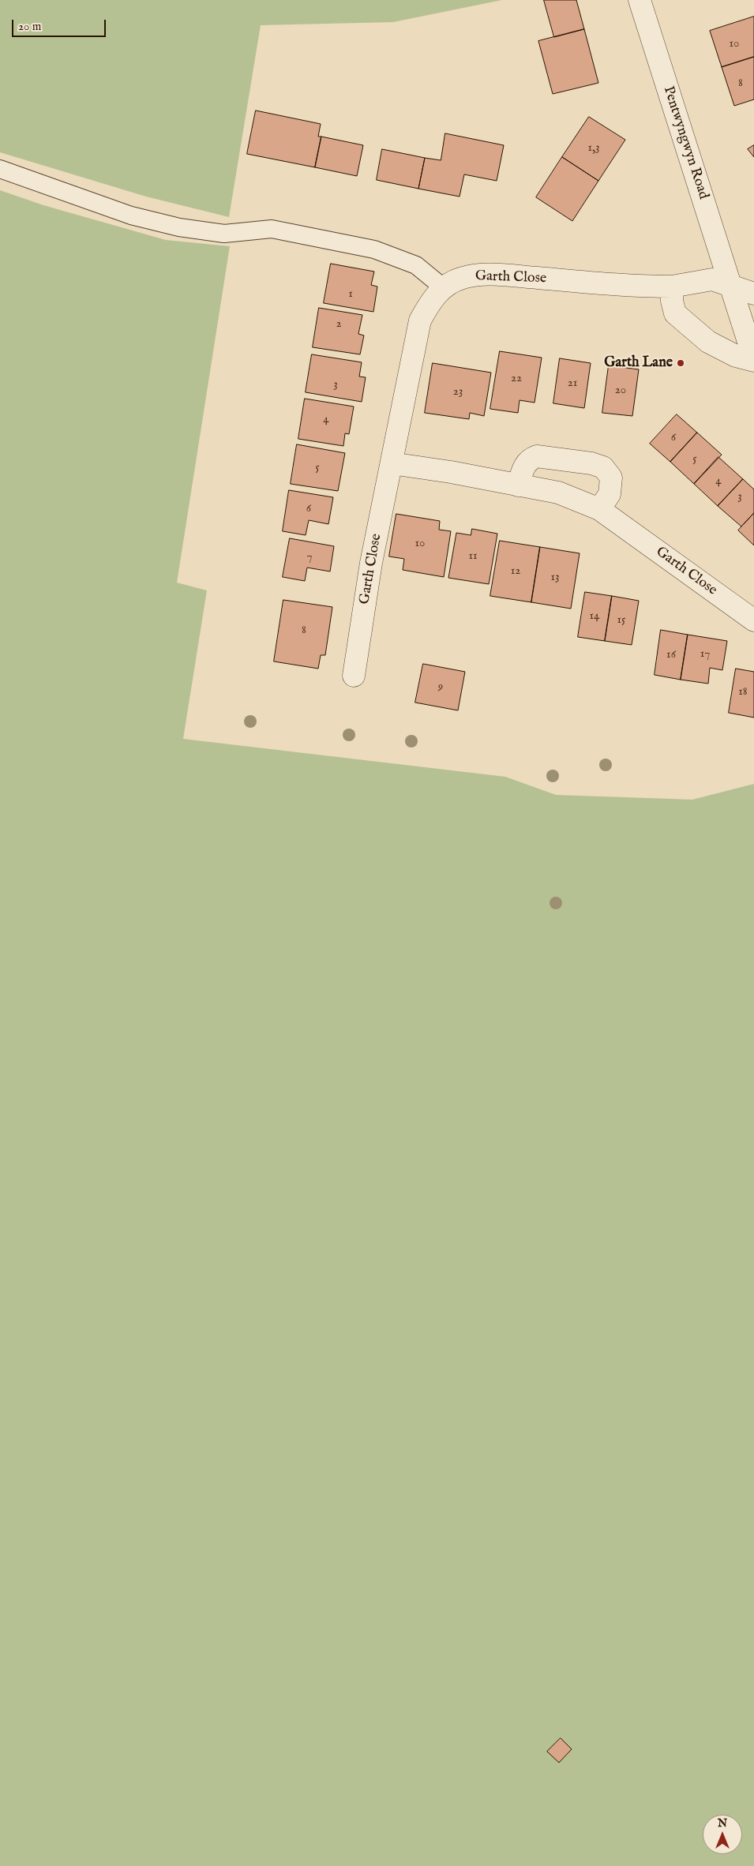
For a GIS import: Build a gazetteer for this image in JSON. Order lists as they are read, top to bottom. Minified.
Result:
{"streets":{"street":["Pentwyngwyn Road","Garth Close"]},"crossings":[["Pentwyngwyn Road","Garth Close"]],"places":["Garth Lane"],"house_numbers":["10","8","1,3","1","2","22","21","3","20","23","4","6","5","5","4","3","6","10","11","7","12","13","14","15","8","17","16","9","18"],"scale_bar":"20 m","north":"top"}
